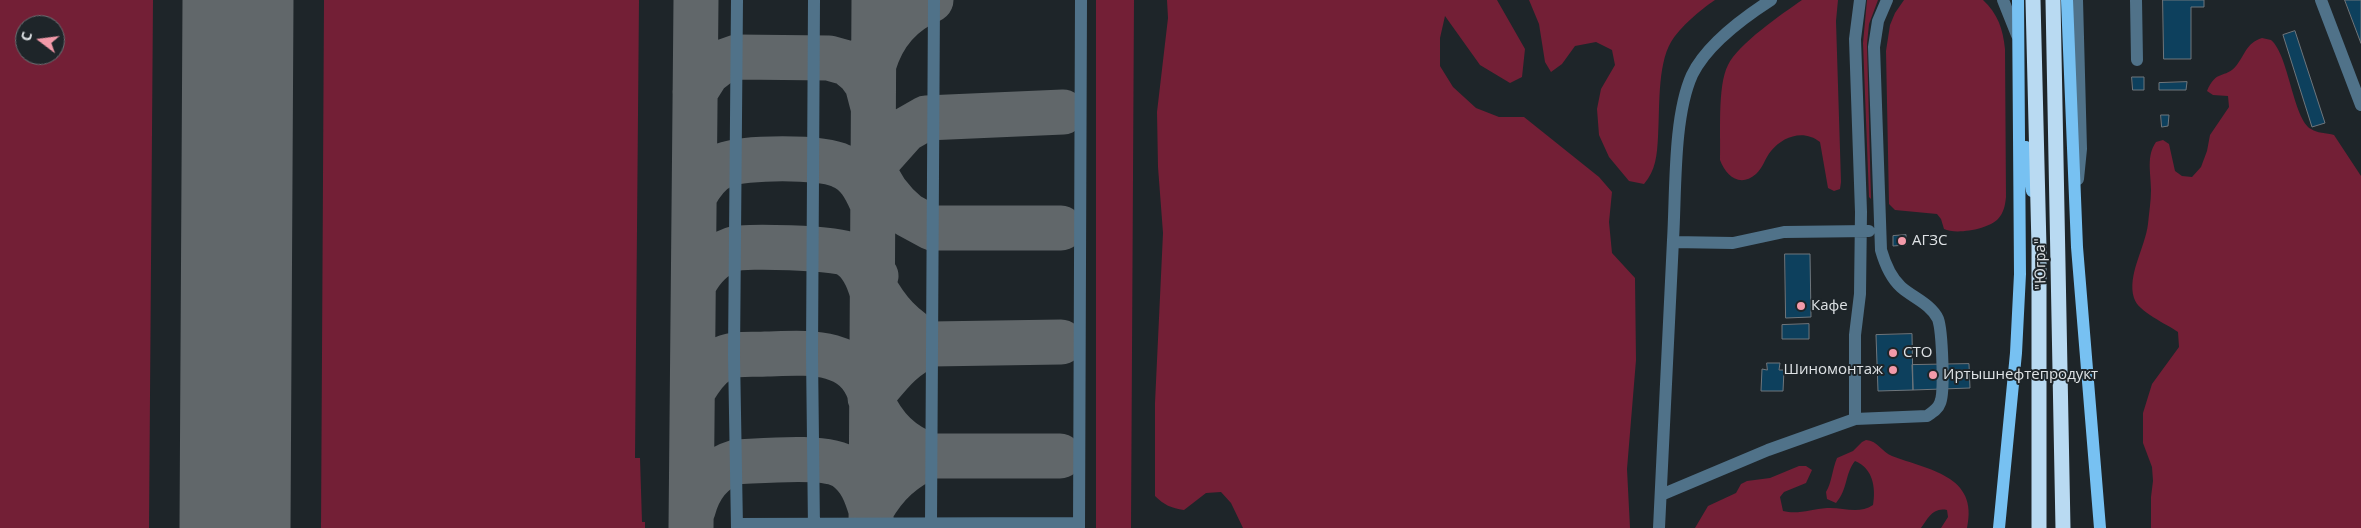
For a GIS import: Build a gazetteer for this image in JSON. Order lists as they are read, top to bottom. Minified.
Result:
{"streets":{"highway":["\"Югра\""]},"places":["АГЗС","Кафе","СТО","Шиномонтаж","Иртышнефтепродукт"],"north":"left"}
